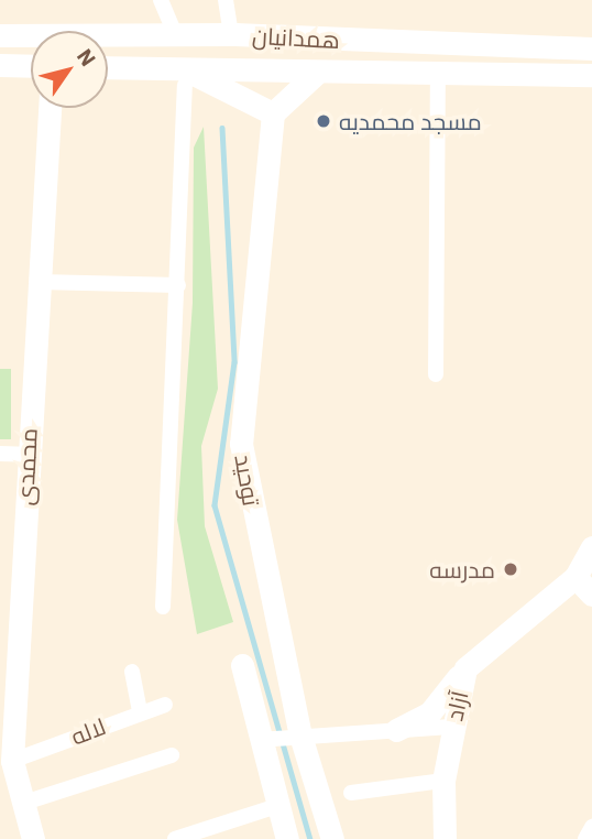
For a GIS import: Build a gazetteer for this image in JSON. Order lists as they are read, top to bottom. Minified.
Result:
{"streets":{"street":["همدانیان","محمدی","توحید","آزاد","لاله"]},"crossings":[["محمدی","لاله"]],"places":["مسجد محمدیه","مدرسه"],"north":"top right"}
